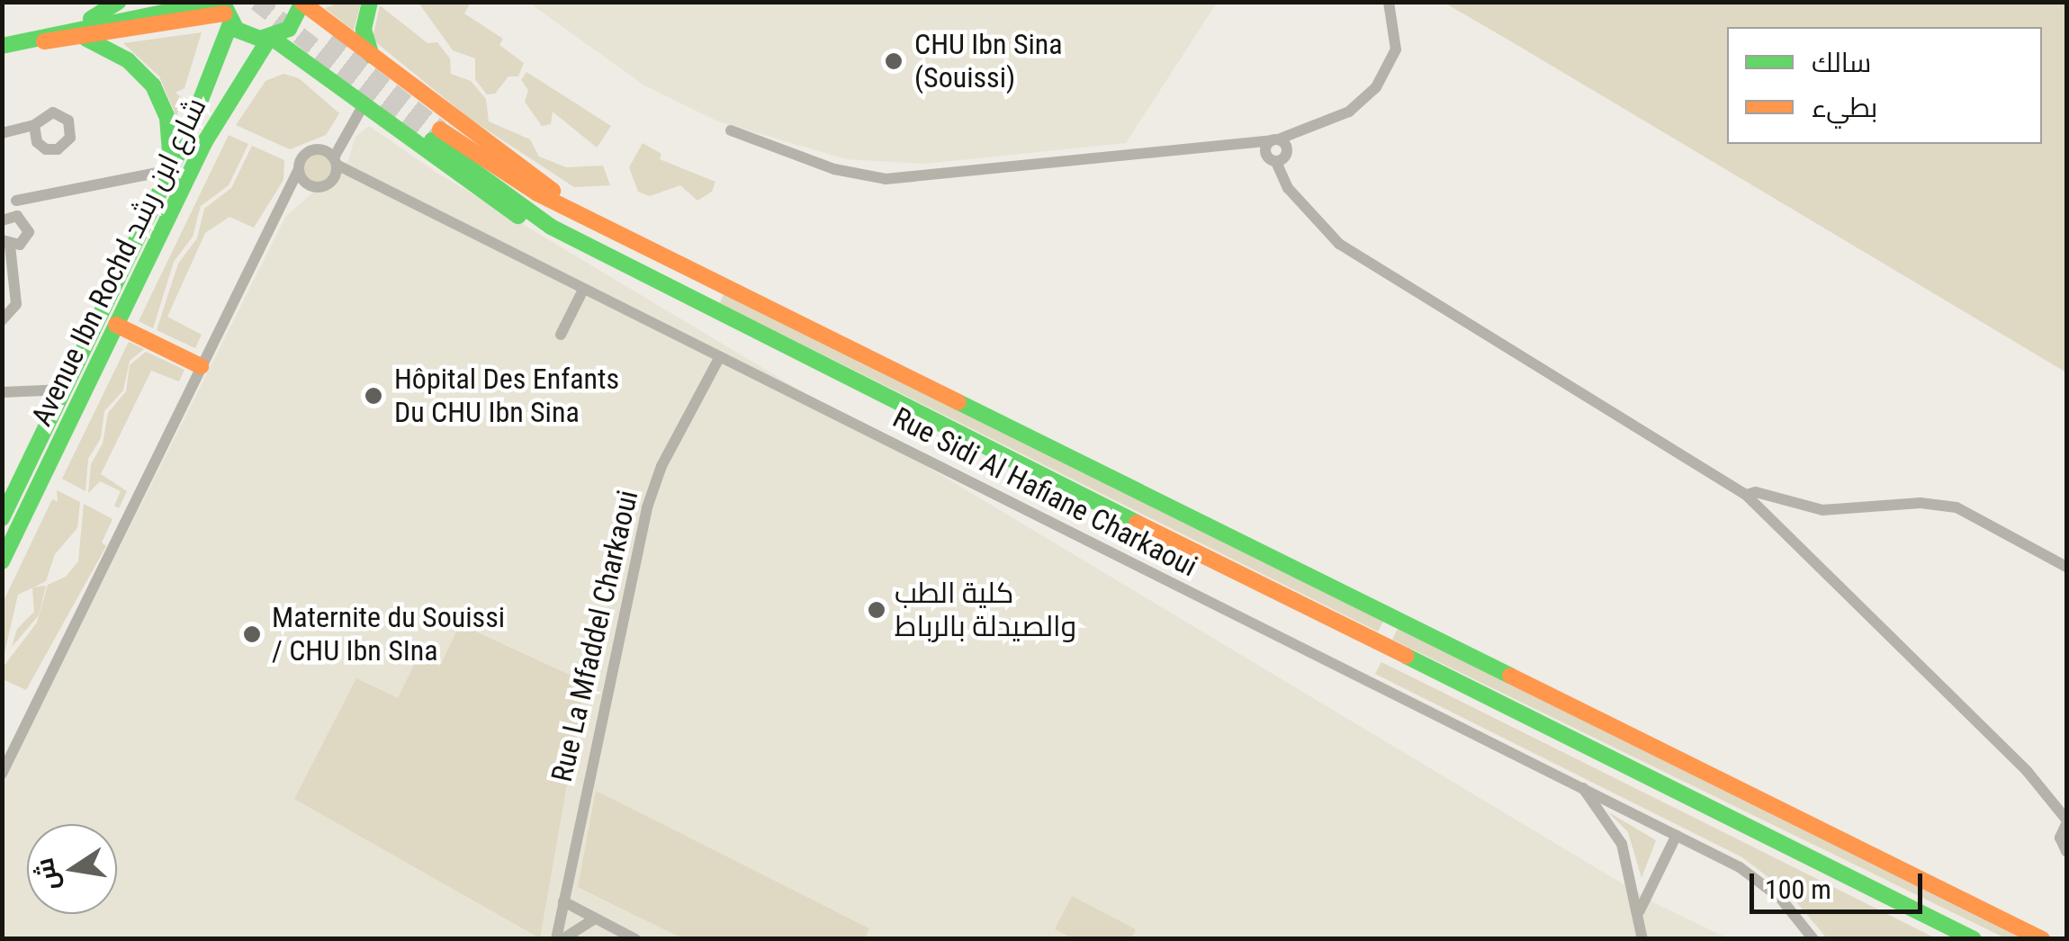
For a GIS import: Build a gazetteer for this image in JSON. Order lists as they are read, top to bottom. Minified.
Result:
{"streets":{"main road":["Avenue Ibn Rochd شارع ابن رشد"],"street":["Rue Sidi Al Hafiane Charkaoui","Rue La Mfaddel Charkaoui"]},"crossings":[["Rue Sidi Al Hafiane Charkaoui","Rue La Mfaddel Charkaoui"]],"places":["CHU Ibn Sina (Souissi)","Hôpital Des Enfants Du CHU Ibn Sina","كلية الطب والصيدلة بالرباط","Maternite du Souissi / CHU Ibn SIna"],"legend":["سالك","بطيء"],"scale_bar":"100 m","north":"left"}
